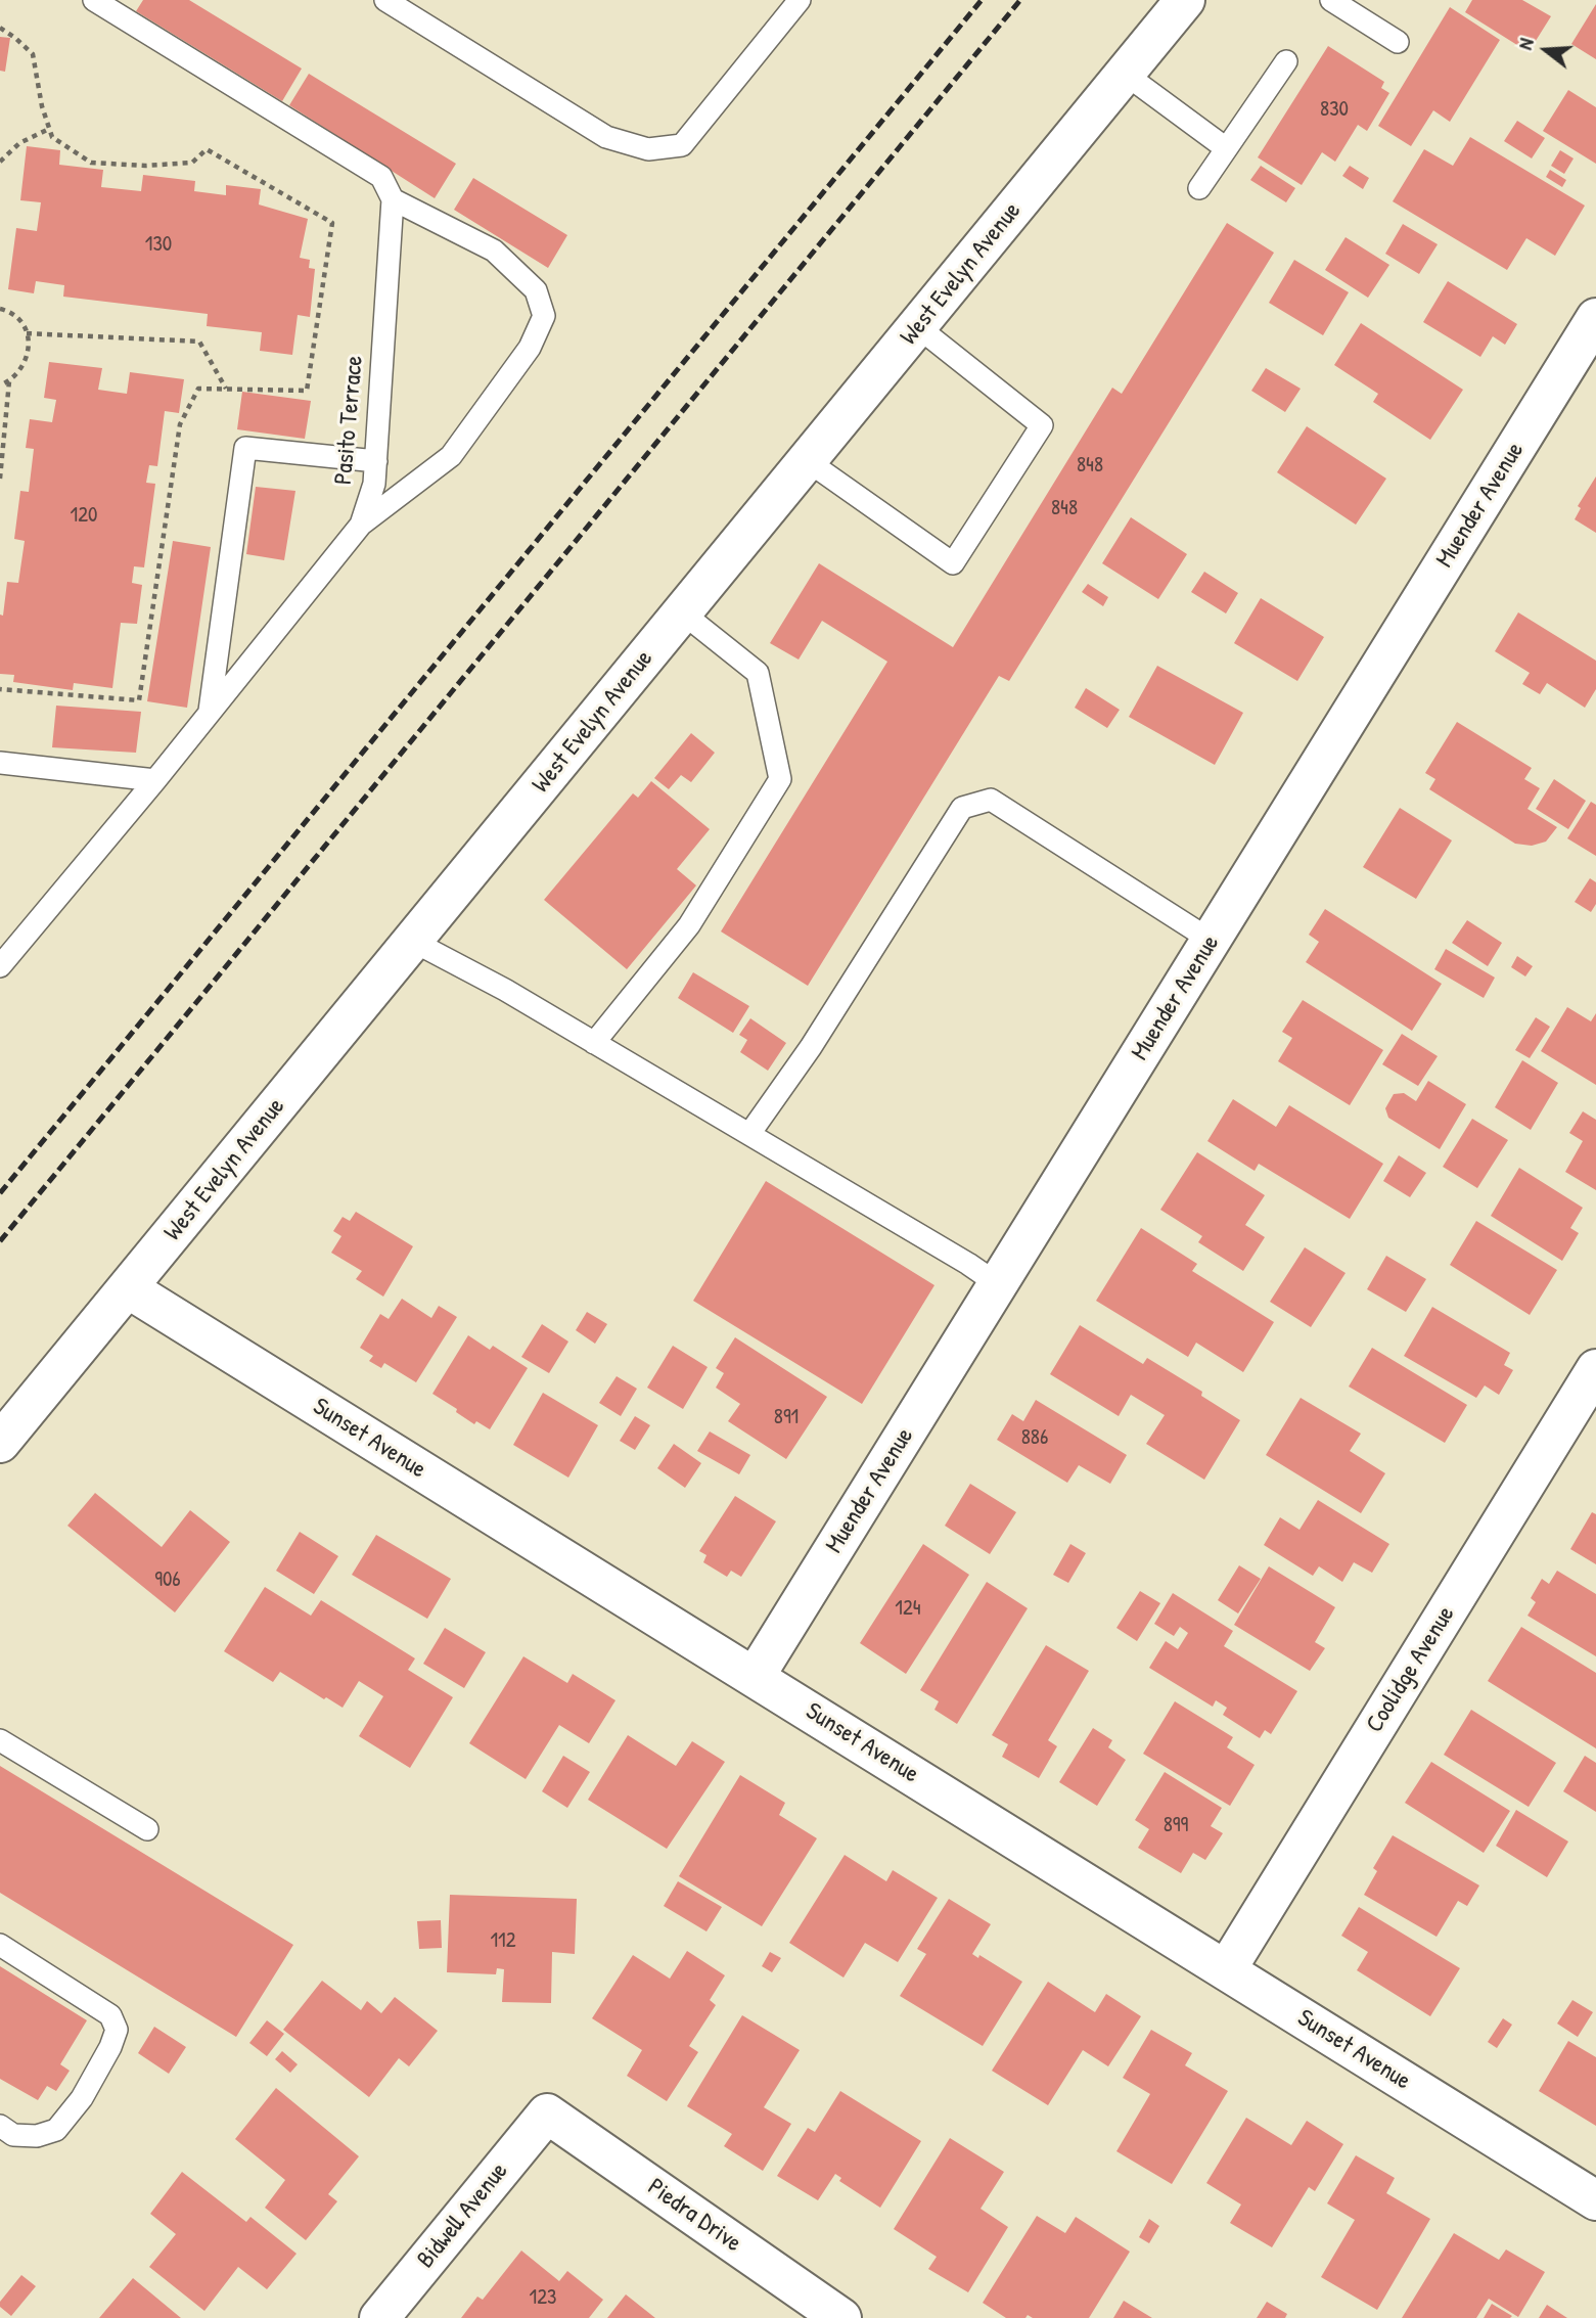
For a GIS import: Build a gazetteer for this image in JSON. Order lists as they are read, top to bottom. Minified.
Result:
{"streets":{"street":["West Evelyn Avenue","Muender Avenue","Sunset Avenue","Coolidge Avenue","Bidwell Avenue","Piedra Drive"],"lane":["Pasito Terrace"]},"crossings":[["West Evelyn Avenue","Sunset Avenue"],["Muender Avenue","Sunset Avenue"],["Sunset Avenue","Coolidge Avenue"],["Bidwell Avenue","Piedra Drive"]],"house_numbers":["830","130","848","848","120","891","886","906","124","899","112","123"],"north":"left"}
